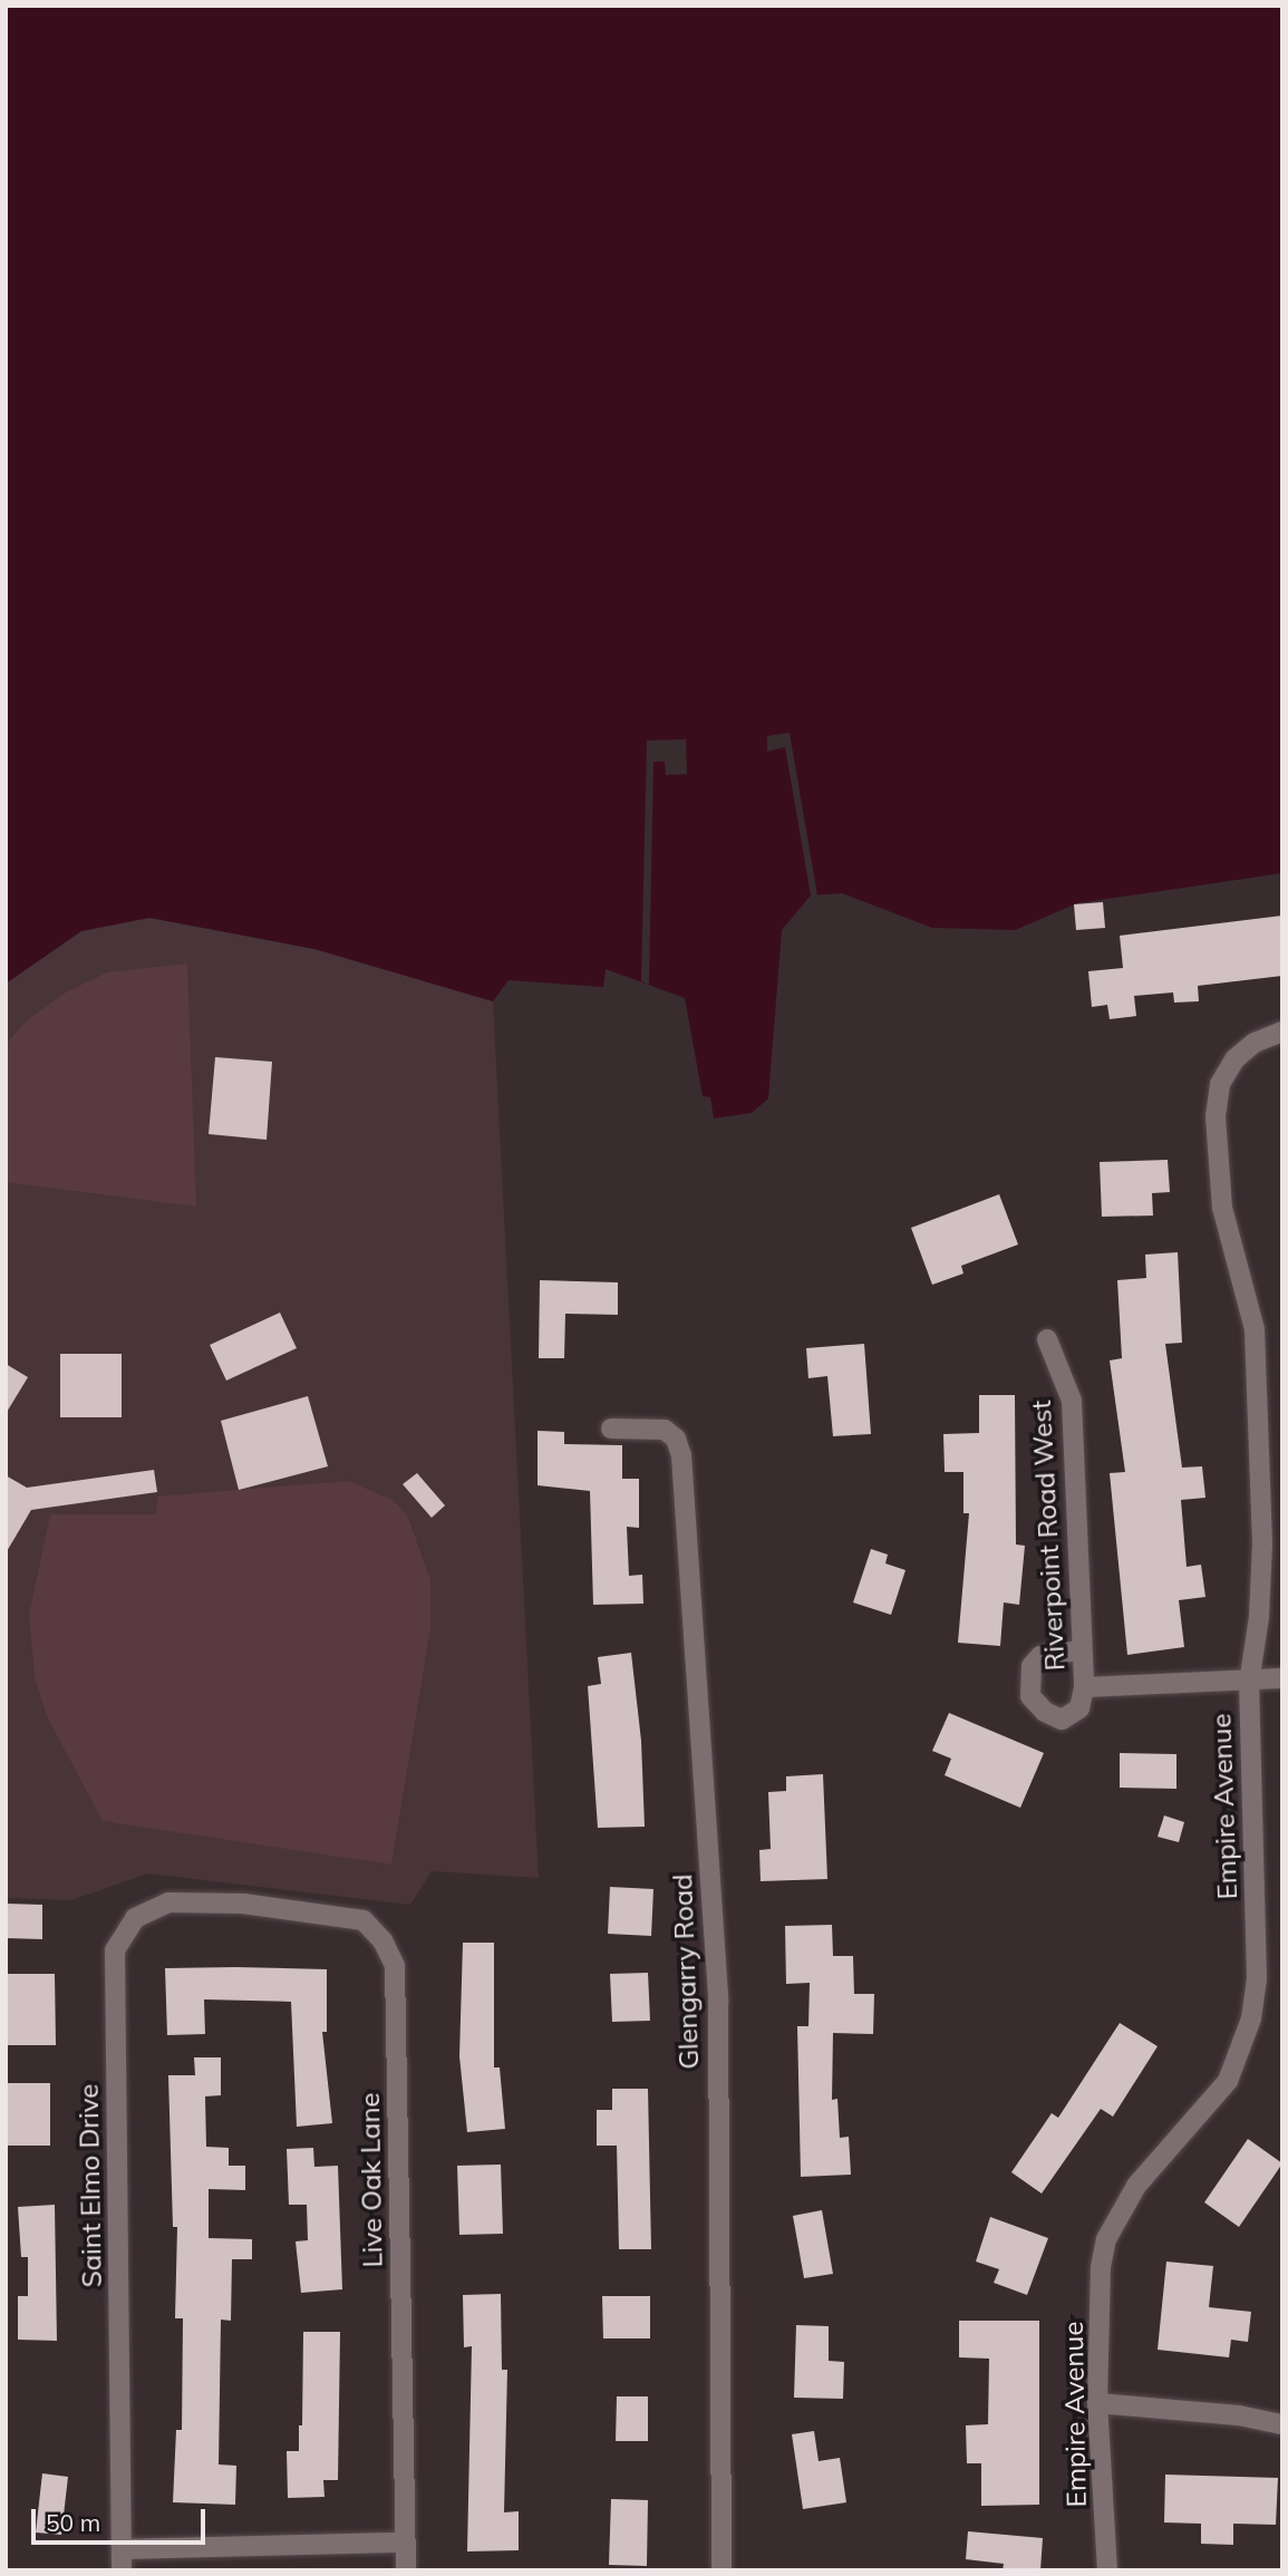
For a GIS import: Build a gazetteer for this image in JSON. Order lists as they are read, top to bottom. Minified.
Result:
{"streets":{"street":["Riverpoint Road West","Empire Avenue","Glengarry Road","Live Oak Lane","Saint Elmo Drive"]},"crossings":[["Live Oak Lane","Saint Elmo Drive"]],"scale_bar":"50 m"}
